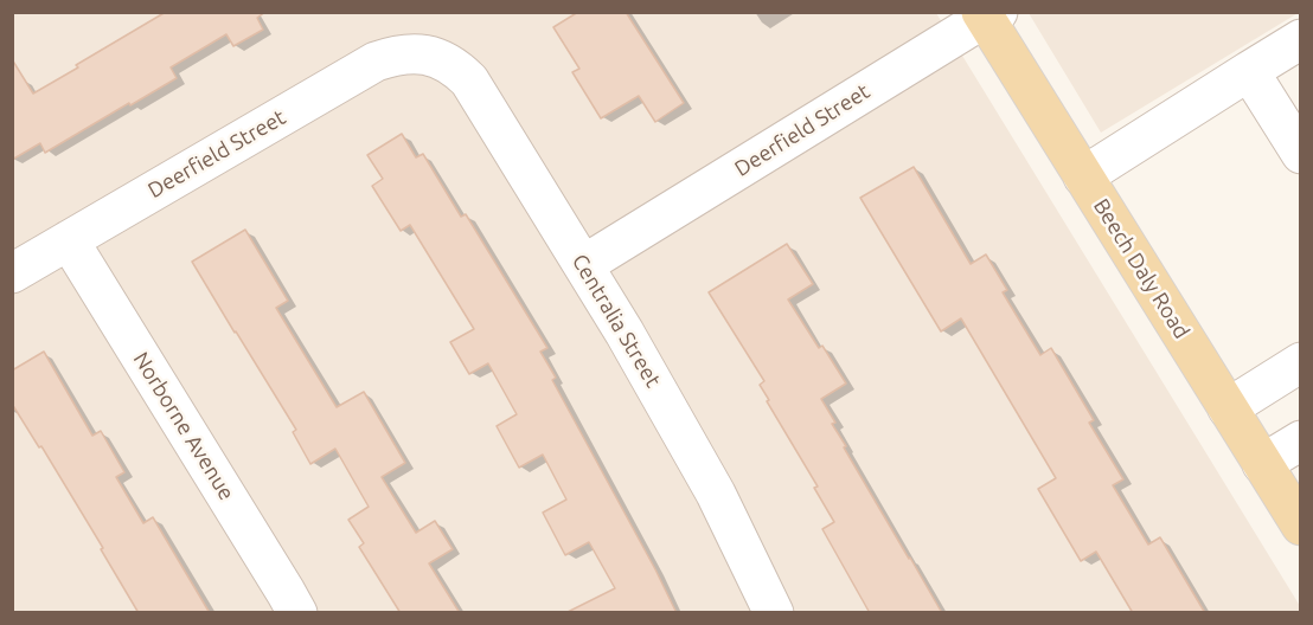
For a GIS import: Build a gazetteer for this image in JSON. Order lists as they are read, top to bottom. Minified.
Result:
{"streets":{"main road":["Beech Daly Road"],"street":["Deerfield Street","Centralia Street","Norborne Avenue"]},"crossings":[["Deerfield Street","Beech Daly Road"],["Deerfield Street","Centralia Street"],["Deerfield Street","Norborne Avenue"]]}
